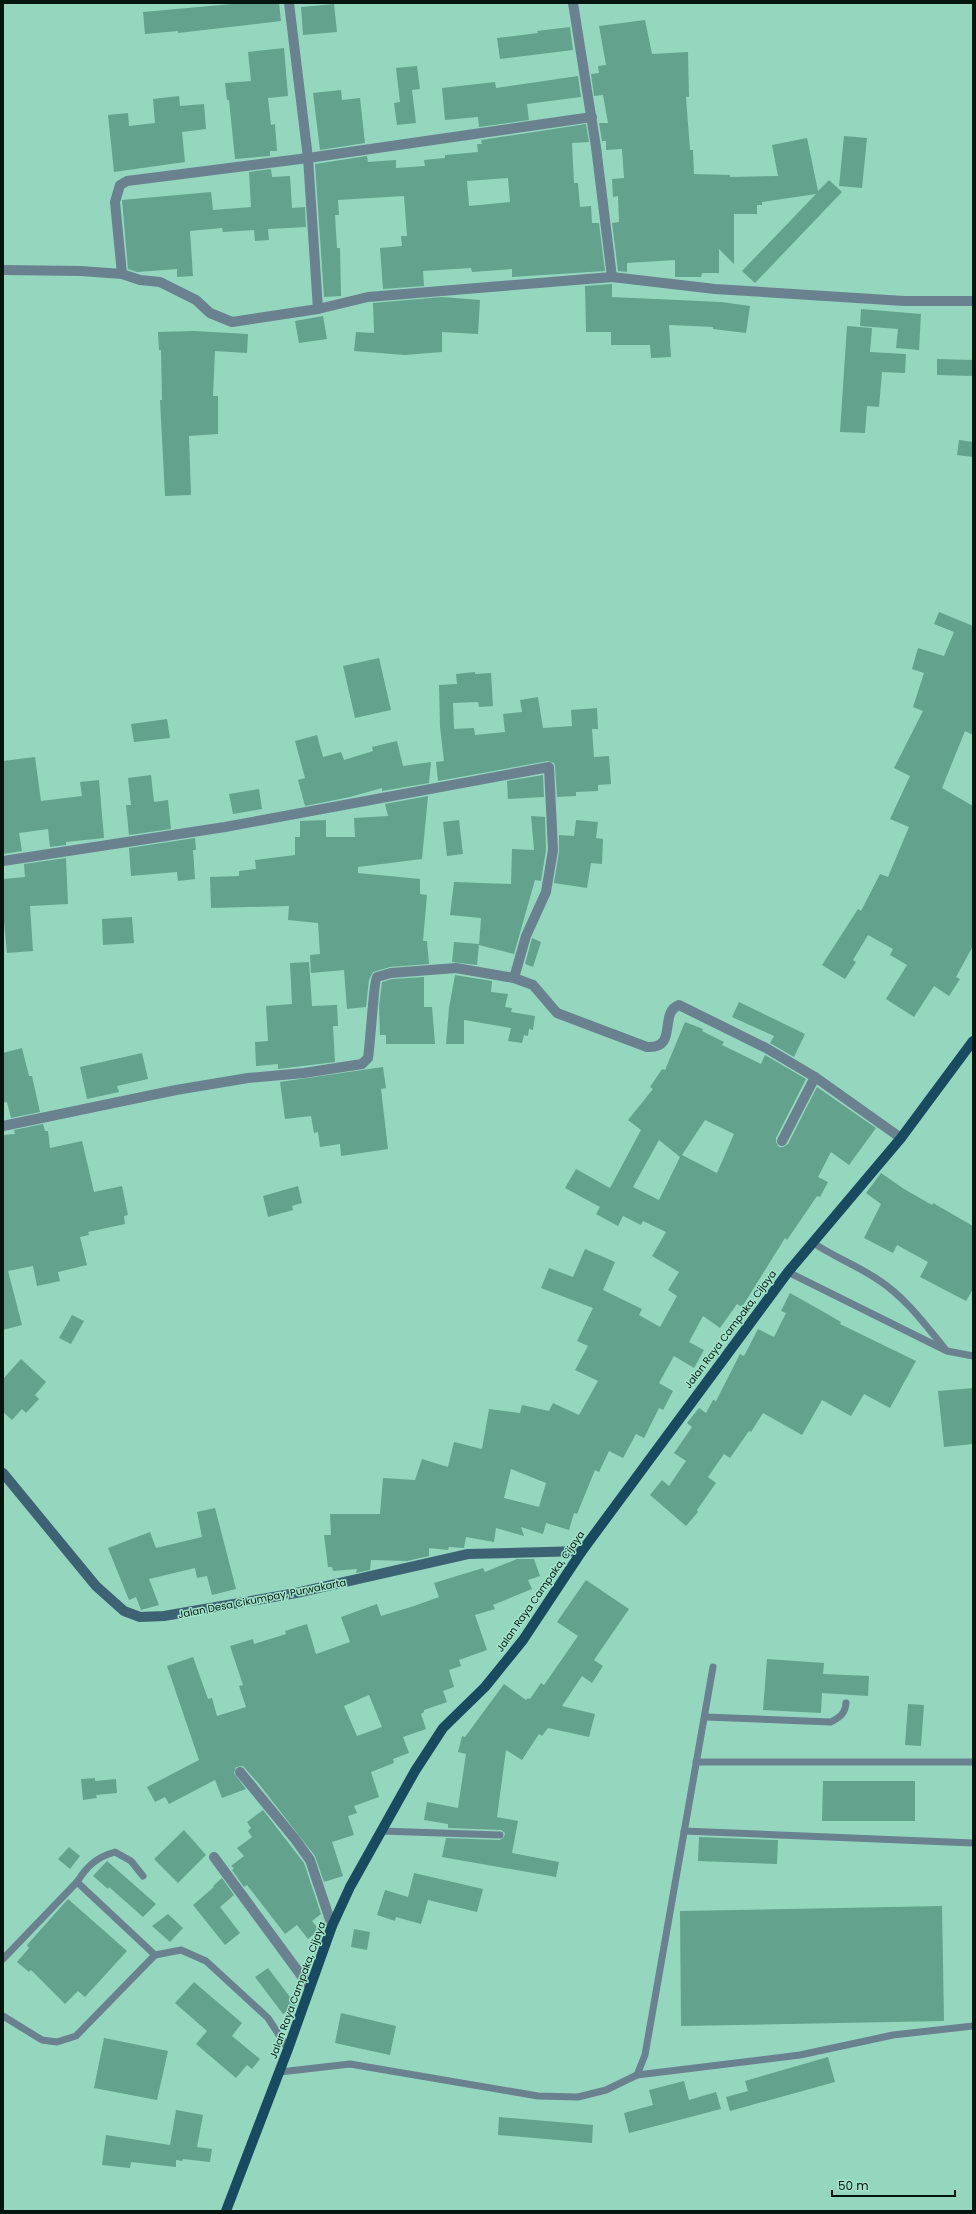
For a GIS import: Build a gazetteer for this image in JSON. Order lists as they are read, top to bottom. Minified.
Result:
{"streets":{"main road":["Jalan Raya Campaka, Cijaya"],"street":["Jalan Desa Cikumpay, Purwakarta"]},"crossings":[["Jalan Raya Campaka, Cijaya","Jalan Desa Cikumpay, Purwakarta"]],"scale_bar":"50 m"}
